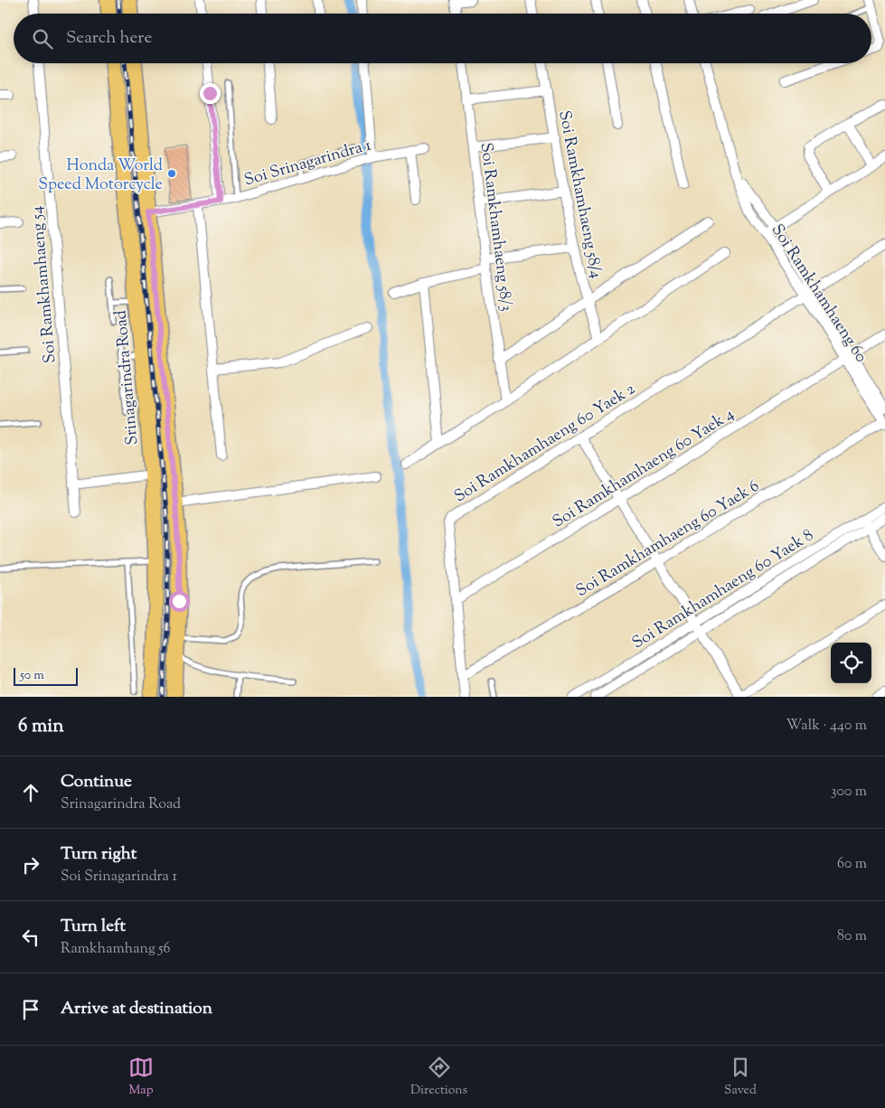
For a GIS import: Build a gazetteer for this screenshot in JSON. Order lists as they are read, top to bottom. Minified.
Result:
{"streets":{"main road":["Srinagarindra Road"],"street":["Soi Srinagarindra 1","Soi Ramkhamhaeng 58/4","Soi Ramkhamhaeng 58/3","Soi Ramkhamhaeng 54","Soi Ramkhamhaeng 60","Soi Ramkhamhaeng 60 Yaek 2","Soi Ramkhamhaeng 60 Yaek 4","Soi Ramkhamhaeng 60 Yaek 6","Soi Ramkhamhaeng 60 Yaek 8"]},"crossings":[["Soi Ramkhamhaeng 60","Soi Ramkhamhaeng 60 Yaek 2"],["Soi Ramkhamhaeng 60","Soi Ramkhamhaeng 60 Yaek 4"],["Soi Ramkhamhaeng 60","Soi Ramkhamhaeng 60 Yaek 6"],["Soi Ramkhamhaeng 60 Yaek 2","Soi Ramkhamhaeng 60 Yaek 4"],["Soi Ramkhamhaeng 60 Yaek 2","Soi Ramkhamhaeng 60 Yaek 6"]],"places":["Honda World Speed Motorcycle"],"scale_bar":"50 m","page":{"search":"Search here","scale":"50 m","heading":["6 min","Walk · 440 m"],"list":[["Continue","Srinagarindra Road","300 m"],["Turn right","Soi Srinagarindra 1","60 m"],["Turn left","Ramkhamhang 56","80 m"],"Arrive at destination"],"nav":["Map","Directions","Saved"]}}
